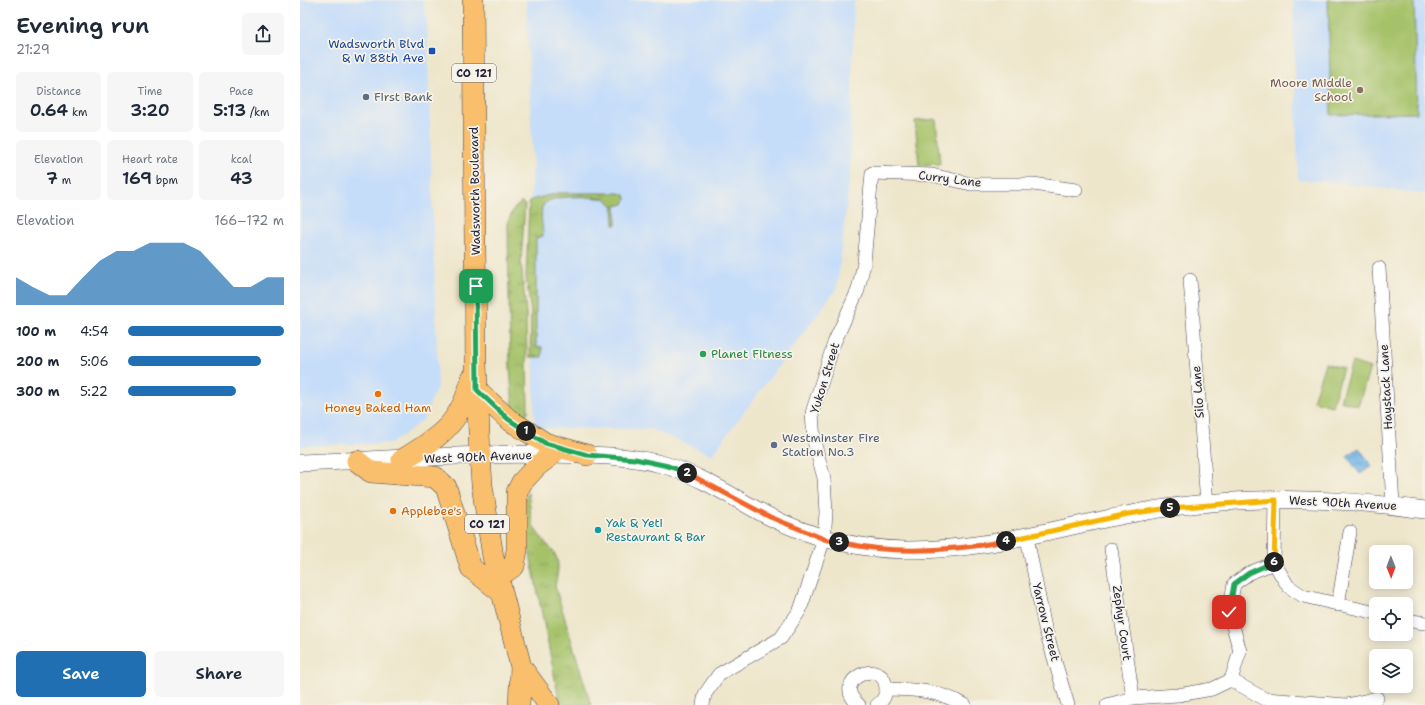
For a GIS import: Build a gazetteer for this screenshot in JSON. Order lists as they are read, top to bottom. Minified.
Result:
{"streets":{"main road":["CO 121","Wadsworth Boulevard"],"street":["Curry Lane","Yukon Street","Haystack Lane","Silo Lane","West 90th Avenue","Yarrow Street","Zephyr Court"]},"crossings":[["CO 121","Wadsworth Boulevard"],["CO 121","West 90th Avenue"],["Curry Lane","Yukon Street"],["Wadsworth Boulevard","West 90th Avenue"],["Yukon Street","West 90th Avenue"],["Haystack Lane","West 90th Avenue"],["Silo Lane","West 90th Avenue"],["West 90th Avenue","Yarrow Street"]],"places":{"transit":["Wadsworth Blvd & W 88th Ave"],"other":["Moore Middle School","First Bank","Planet Fitness","Honey Baked Ham","Westminster Fire Station No.3","Applebee's","Yak & Yeti Restaurant & Bar"]},"north":"bottom","page":{"heading":["Evening run","21:29"],"stats":[["Distance","0.64 km"],["Time","3:20"],["Pace","5:13 /km"],["Elevation","7 m"],["Heart rate","169 bpm"],["kcal","43"]],"chart":["Elevation","166–172 m"],"list":[{"name":"100 m","note":"4:54"},{"name":"200 m","note":"5:06"},{"name":"300 m","note":"5:22"}],"pins":["1","2","5","4","3","6"],"buttons":["Save","Share"]}}
